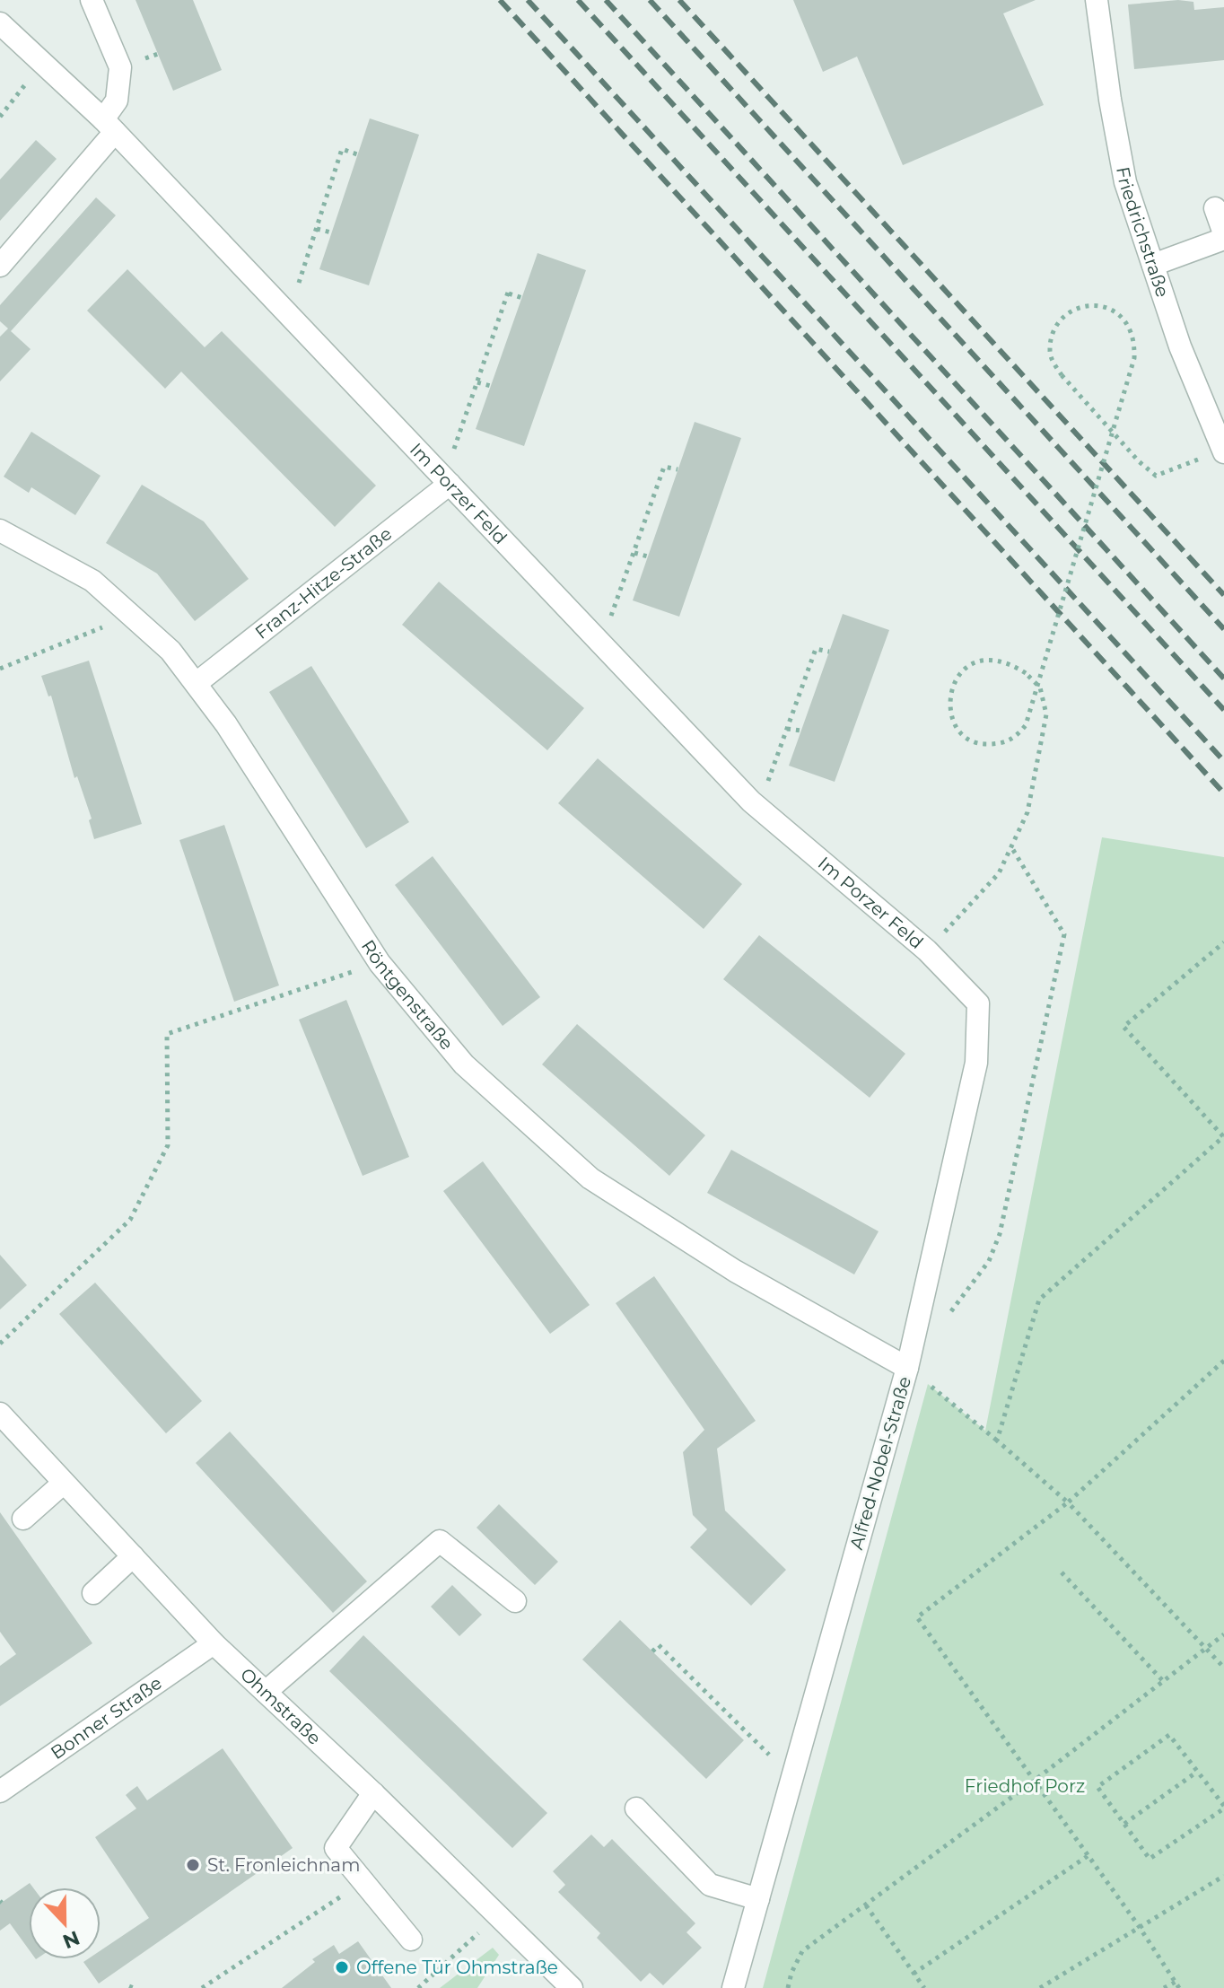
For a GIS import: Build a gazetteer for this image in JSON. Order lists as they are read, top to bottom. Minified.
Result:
{"streets":{"street":["Friedrichstraße","Im Porzer Feld","Franz-Hitze-Straße","Röntgenstraße","Alfred-Nobel-Straße","Ohmstraße","Bonner Straße"]},"crossings":[["Im Porzer Feld","Franz-Hitze-Straße"],["Im Porzer Feld","Alfred-Nobel-Straße"],["Franz-Hitze-Straße","Röntgenstraße"],["Röntgenstraße","Alfred-Nobel-Straße"],["Ohmstraße","Bonner Straße"]],"parks":["Friedhof Porz"],"places":["St. Fronleichnam","Offene Tür Ohmstraße"],"north":"bottom"}
